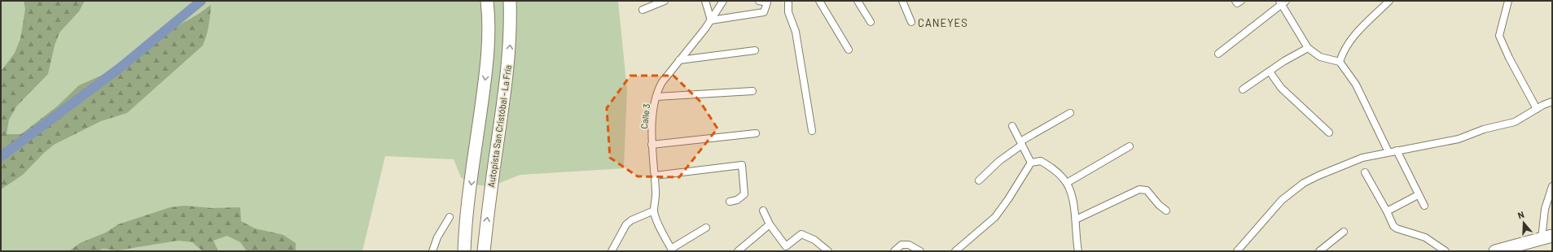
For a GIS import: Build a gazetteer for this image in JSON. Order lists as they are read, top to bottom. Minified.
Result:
{"streets":{"highway":["Autopista San Cristóbal - La Fría"],"street":["Calle 3"]},"districts":["CANEYES"],"north":"top"}
